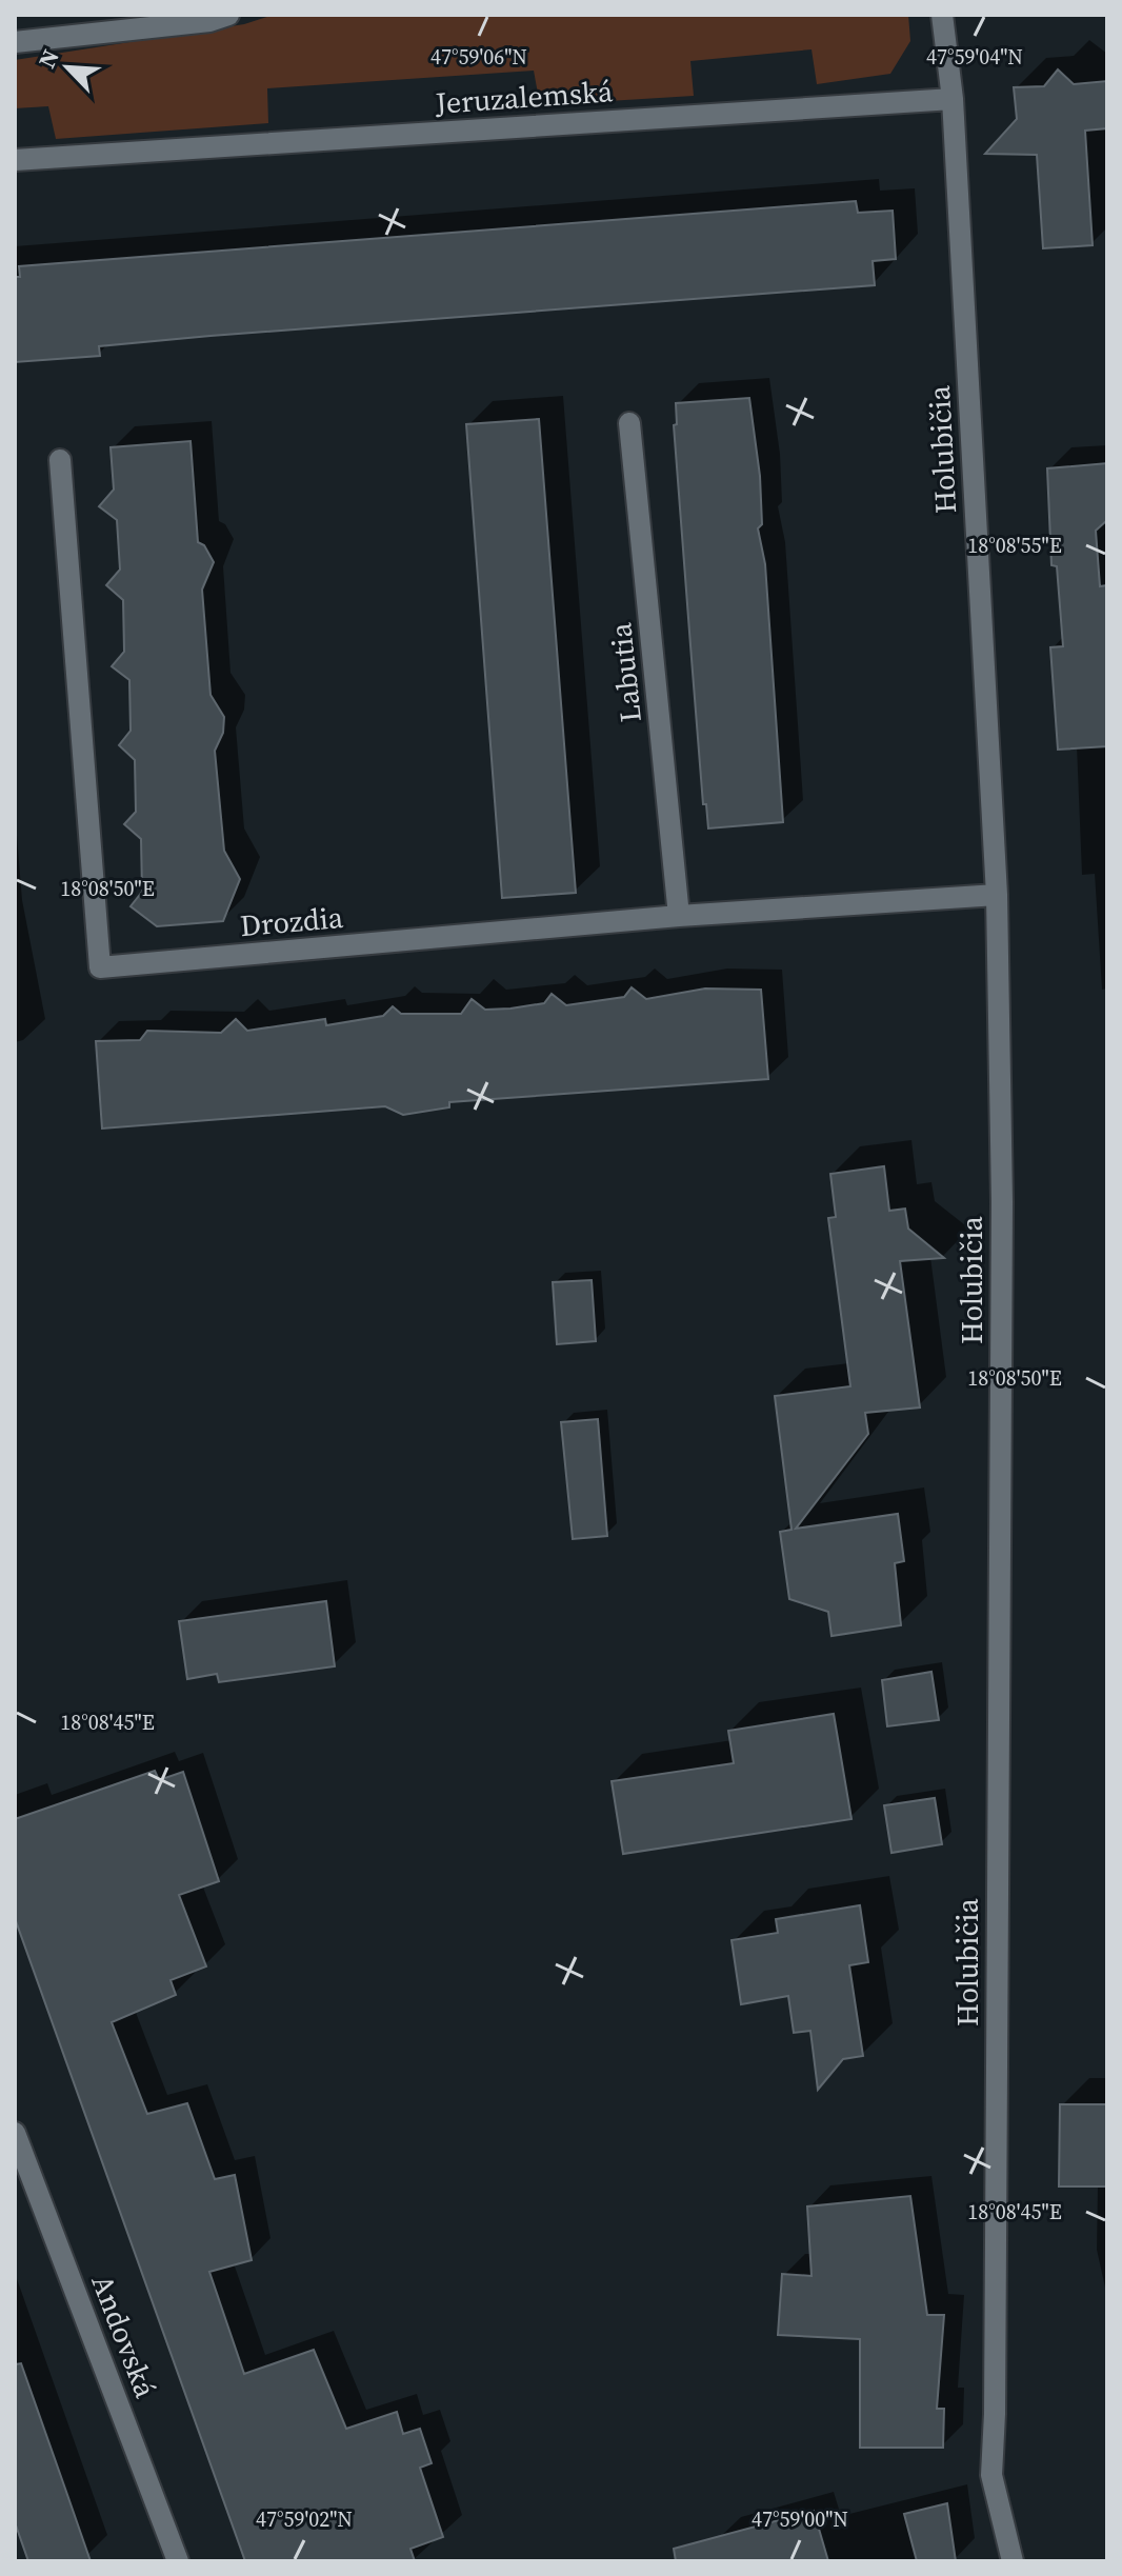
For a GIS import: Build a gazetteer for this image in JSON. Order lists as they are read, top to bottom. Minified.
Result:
{"streets":{"street":["Jeruzalemská","Holubičia","Labutia","Drozdia","Andovská"]},"crossings":[["Jeruzalemská","Holubičia"],["Holubičia","Drozdia"],["Labutia","Drozdia"]],"north":"top left","coordinates":["47°59'06\"N","47°59'04\"N","18°08'55\"E","18°08'50\"E","18°08'45\"E","47°59'02\"N","47°59'00\"N"]}
